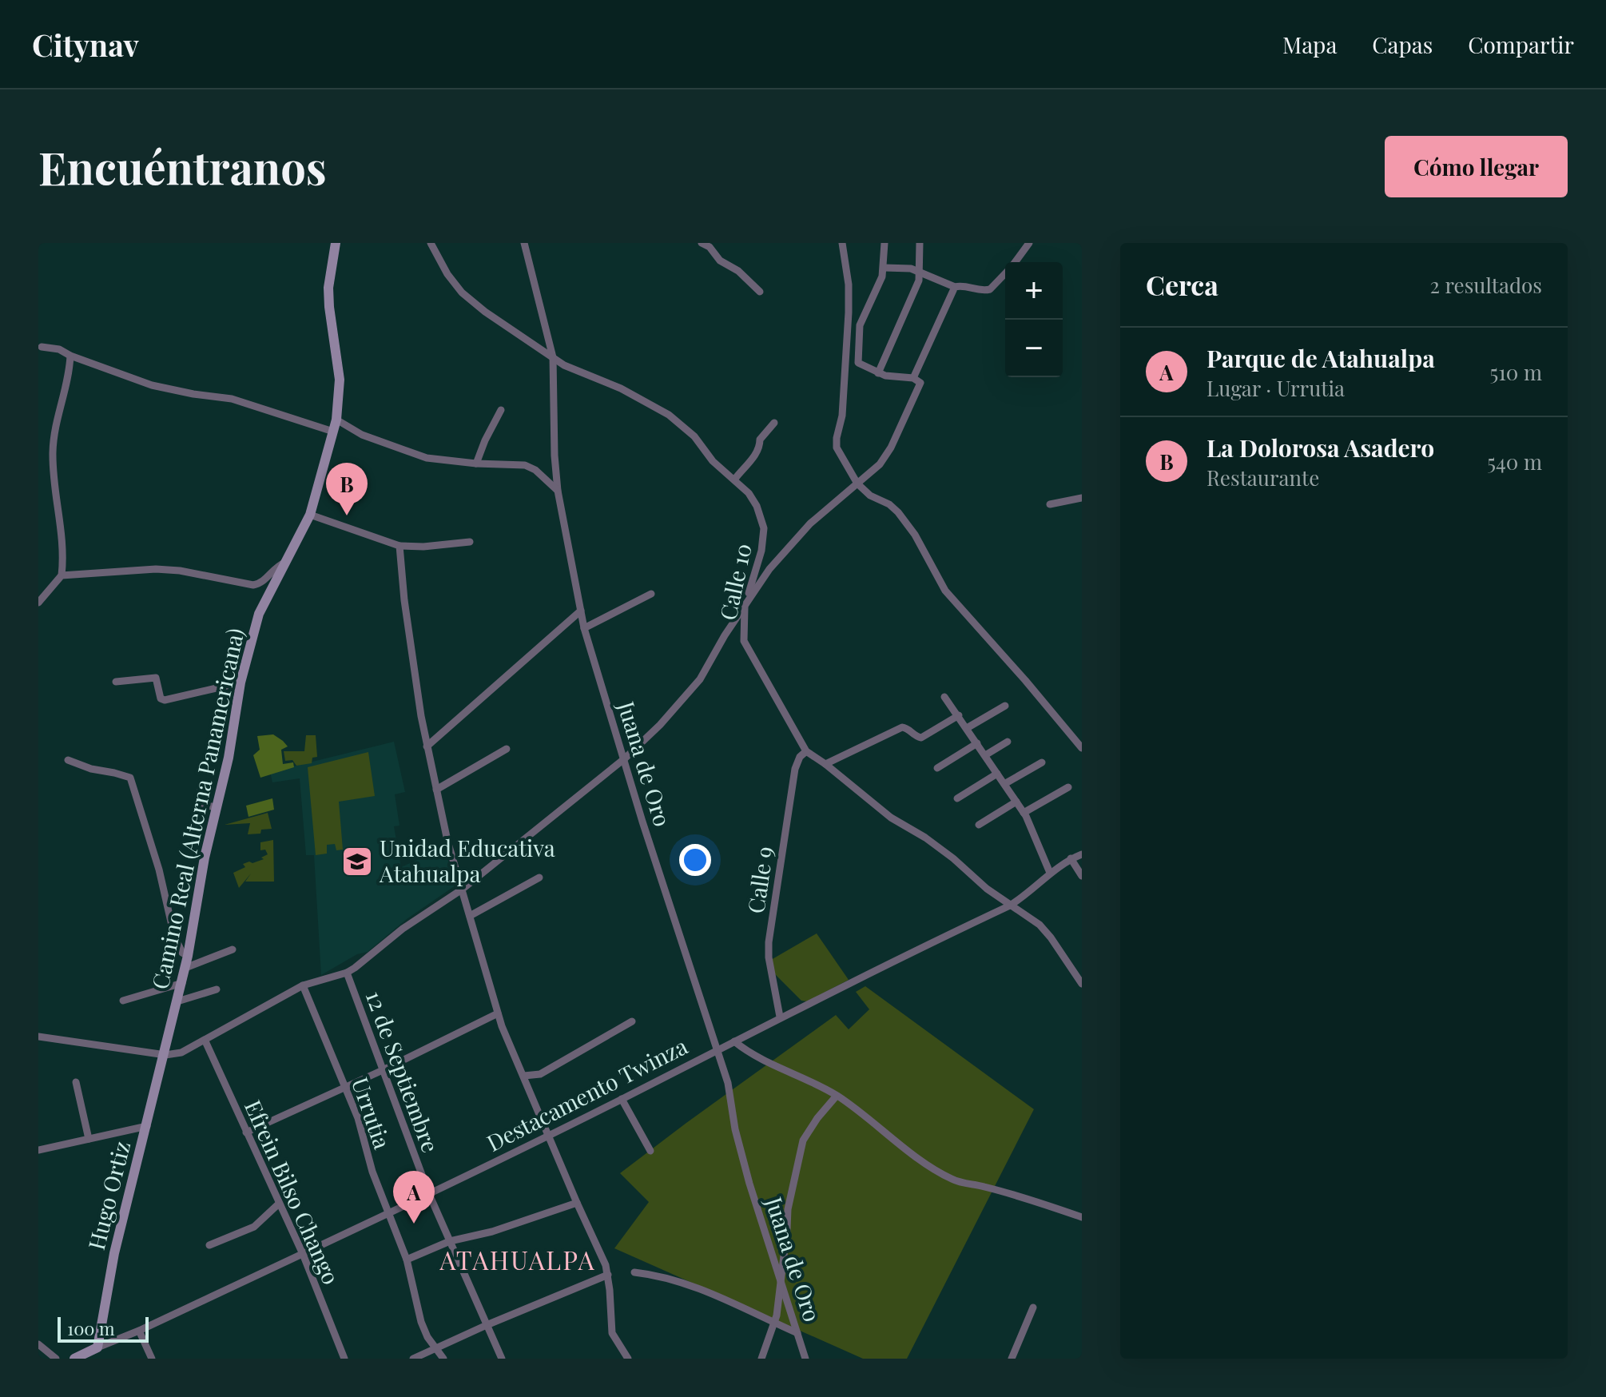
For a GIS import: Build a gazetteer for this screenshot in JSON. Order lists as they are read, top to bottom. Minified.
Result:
{"streets":{"street":["Calle 10","Juana de Oro","Camino Real (Alterna Panamericana)","Calle 9","12 de Septiembre","Destacamento Twinza","Urrutia","Efrein Bilso Chango","Hugo Ortiz"]},"crossings":[["Calle 10","Juana de Oro"],["Calle 10","Calle 9"],["Calle 10","Destacamento Twinza"],["Juana de Oro","Destacamento Twinza"],["Camino Real (Alterna Panamericana)","Hugo Ortiz"],["Calle 9","Destacamento Twinza"],["12 de Septiembre","Destacamento Twinza"],["Destacamento Twinza","Urrutia"],["Destacamento Twinza","Efrein Bilso Chango"],["Destacamento Twinza","Hugo Ortiz"]],"districts":["ATAHUALPA"],"places":{"school or university":["Unidad Educativa Atahualpa"]},"scale_bar":"100 m","page":{"header":"Citynav","nav":["Mapa","Capas","Compartir"],"buttons":"Cómo llegar","title":"Encuéntranos","heading":["Cerca","2 resultados"],"map_buttons":["+","−"],"list":[{"mark":"A","name":"Parque de Atahualpa","note":"Lugar · Urrutia","value":"510 m"},{"mark":"B","name":"La Dolorosa Asadero","note":"Restaurante","value":"540 m"}],"pins":["B","A"],"scale":"100 m"}}
